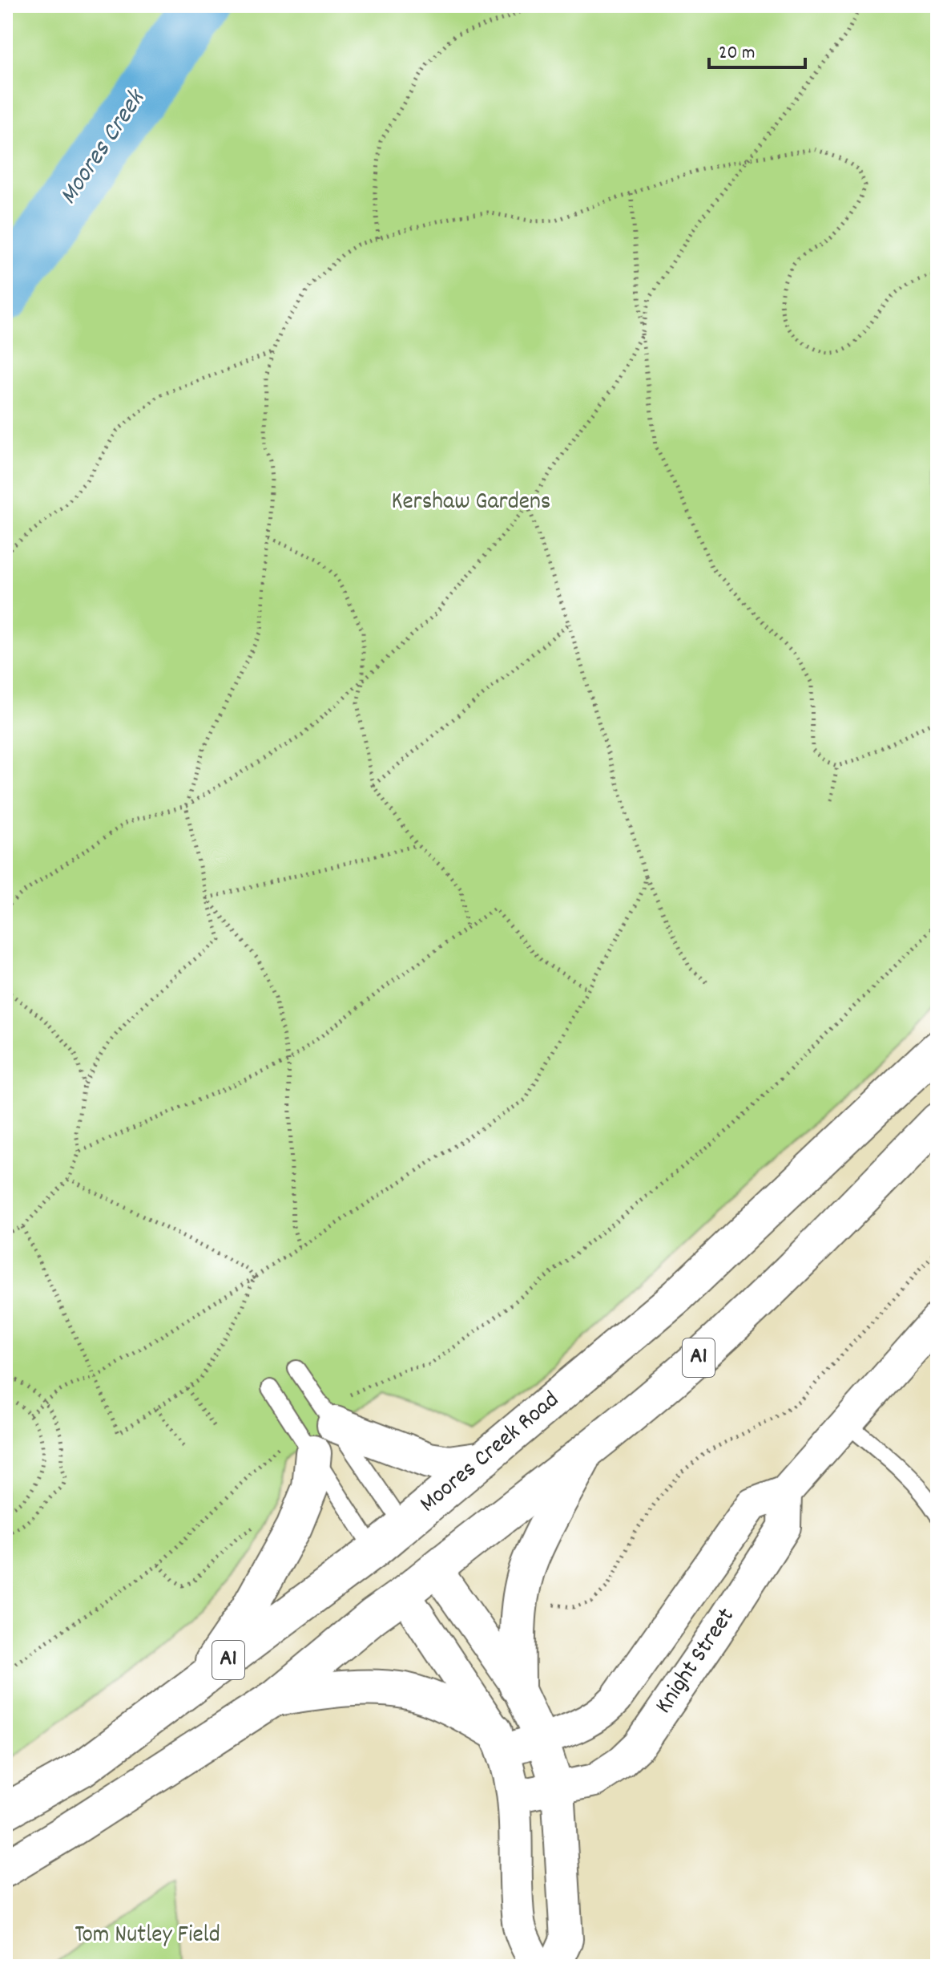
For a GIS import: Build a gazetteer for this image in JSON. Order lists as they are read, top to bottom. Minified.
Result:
{"streets":{"highway":["A1","Moores Creek Road"],"street":["Knight Street"]},"water":["Moores Creek"],"parks":["Kershaw Gardens","Tom Nutley Field"],"scale_bar":"20 m"}
